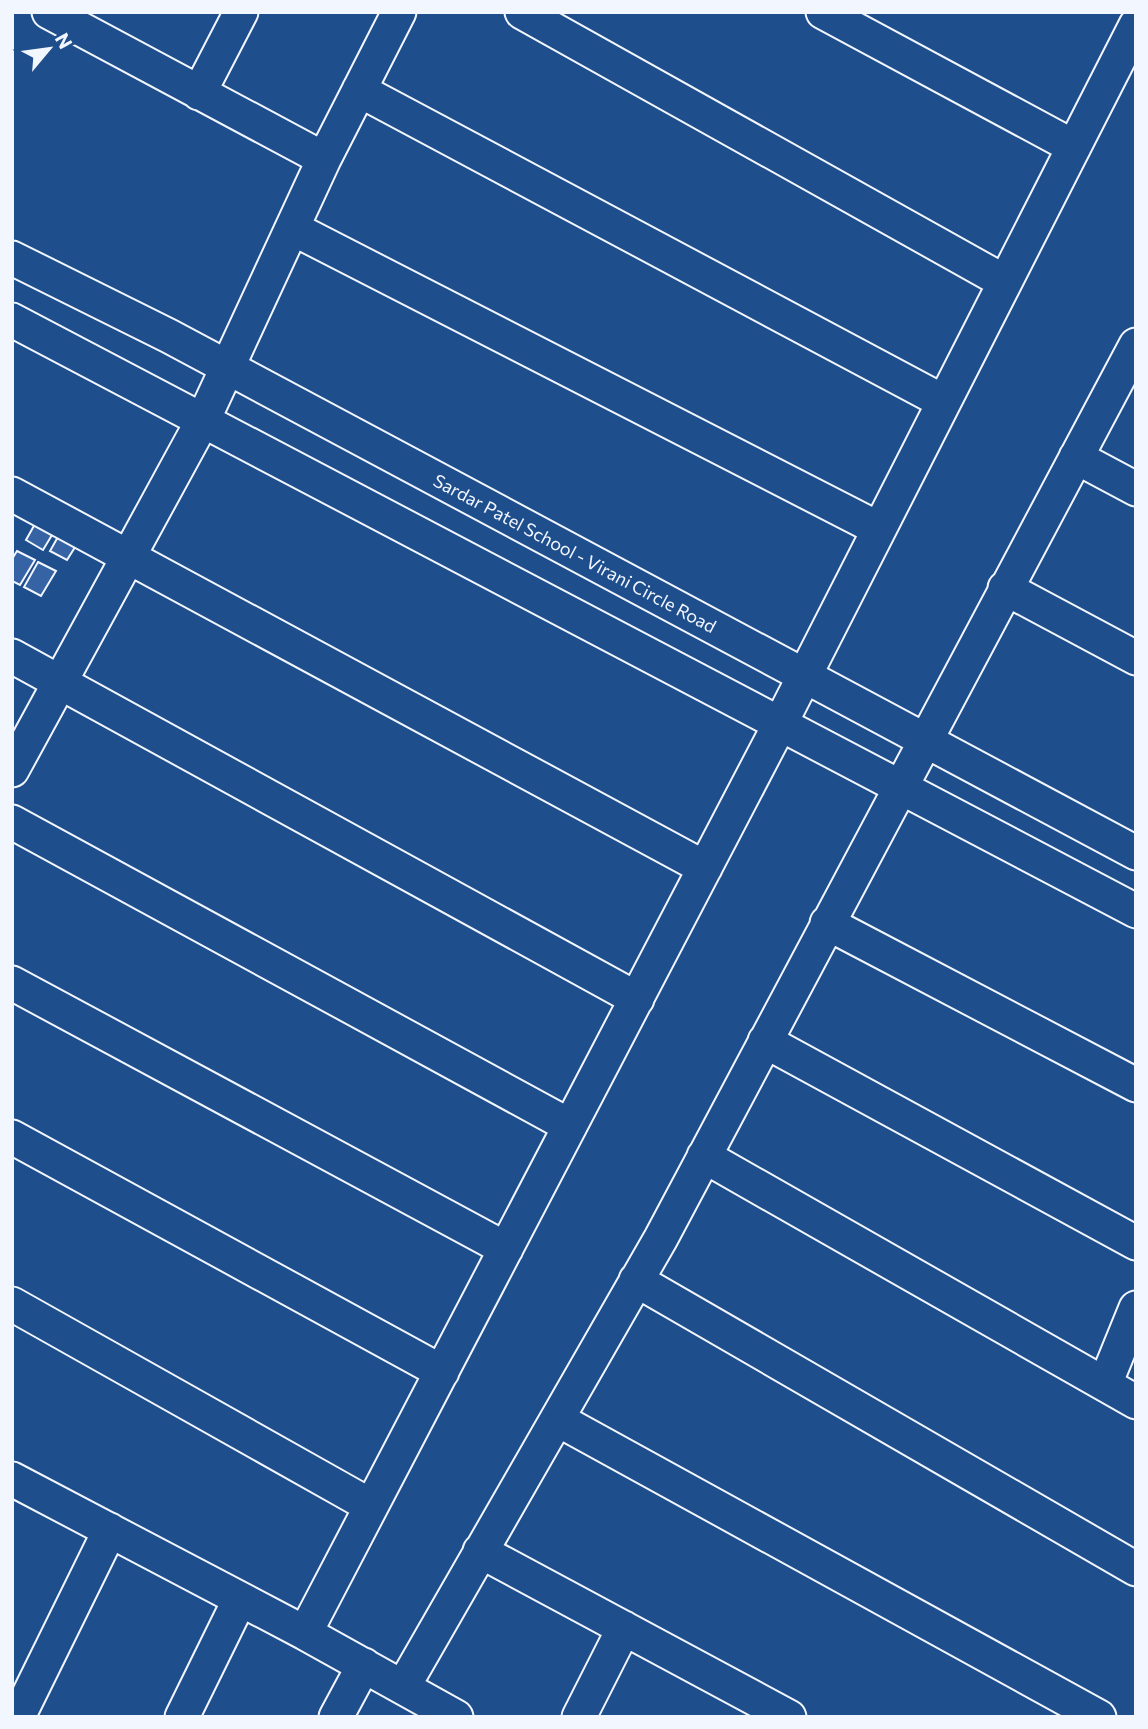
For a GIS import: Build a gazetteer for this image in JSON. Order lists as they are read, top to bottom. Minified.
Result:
{"streets":{"street":["Sardar Patel School - Virani Circle Road"]},"north":"top right"}
